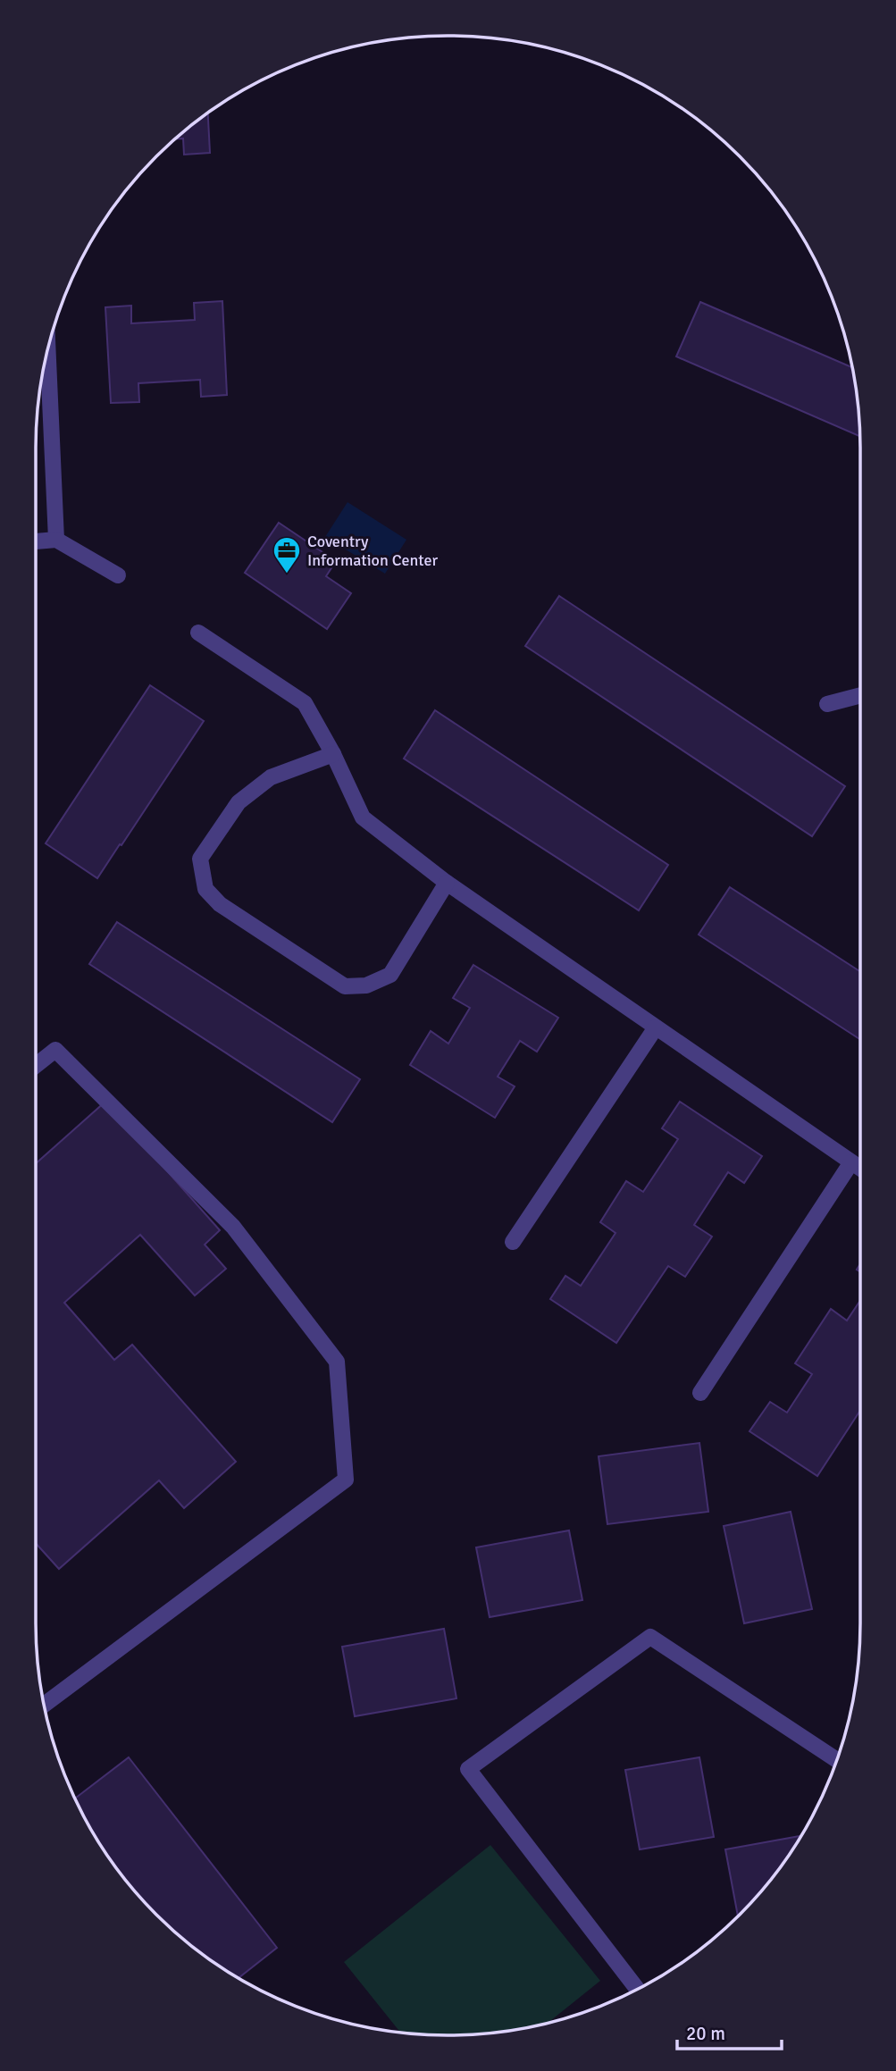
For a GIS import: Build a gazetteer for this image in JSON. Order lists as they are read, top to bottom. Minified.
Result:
{"places":{"office":["Coventry Information Center"]},"scale_bar":"20 m"}
